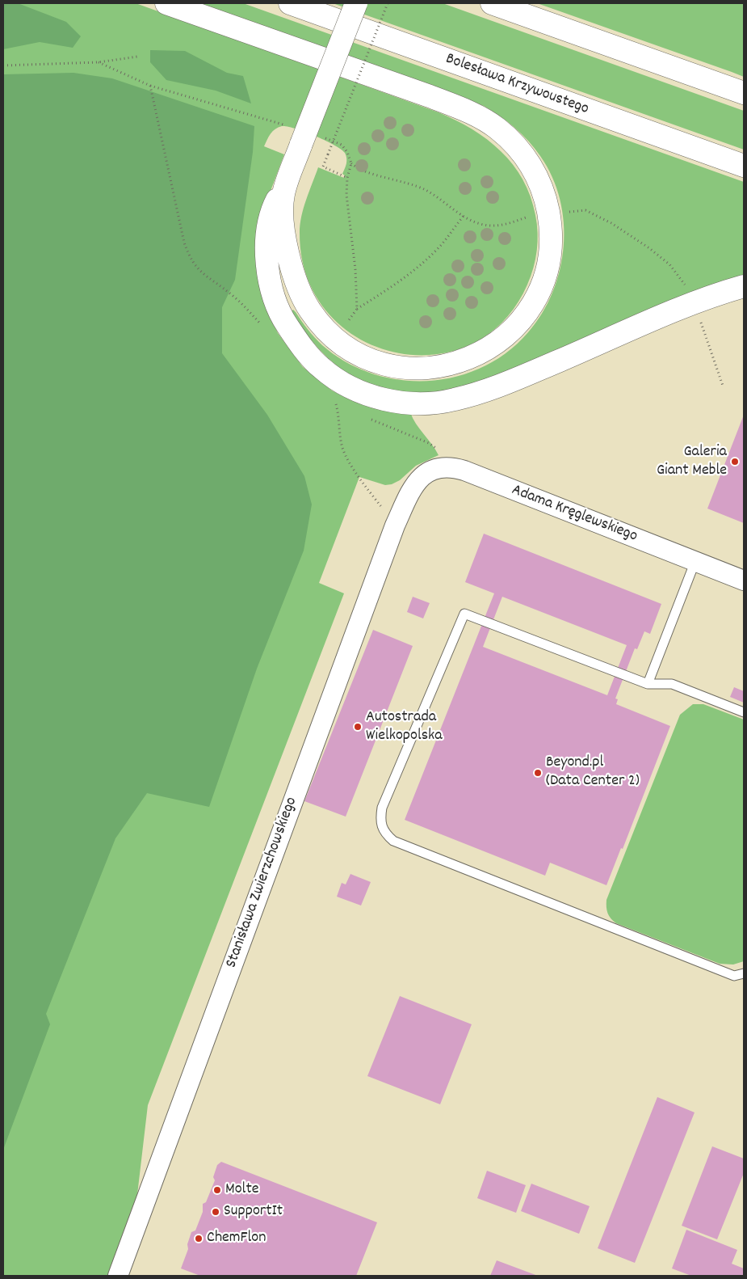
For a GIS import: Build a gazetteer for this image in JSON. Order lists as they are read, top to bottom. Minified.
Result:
{"streets":{"main road":["Bolesława Krzywoustego"],"street":["Adama Kręglewskiego","Stanisława Zwierzchowskiego"]},"crossings":[["Adama Kręglewskiego","Stanisława Zwierzchowskiego"]],"places":["Galeria Giant Meble","Autostrada Wielkopolska","Beyond.pl (Data Center 2)","Molte","SupportIt","ChemFlon"]}
